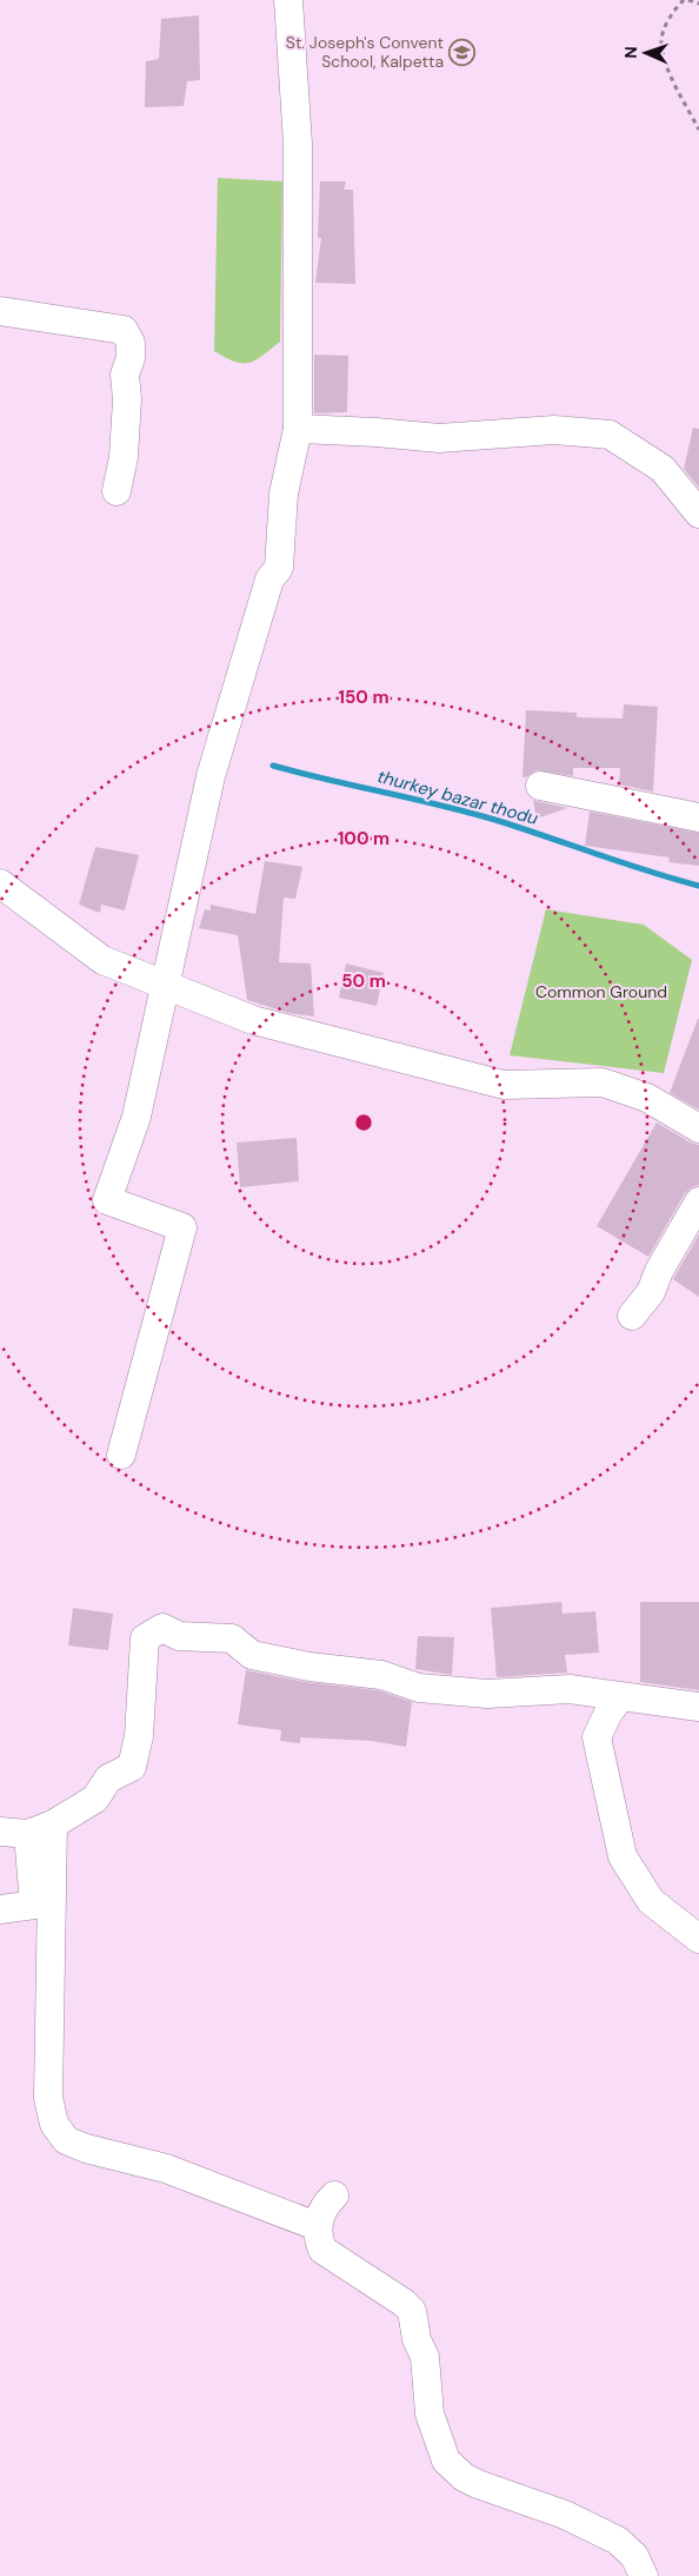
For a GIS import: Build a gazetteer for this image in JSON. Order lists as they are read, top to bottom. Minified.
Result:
{"water":["thurkey bazar thodu"],"parks":["Common Ground"],"places":{"school or university":["St. Joseph's Convent School, Kalpetta"]},"north":"left","rings":["150 m","100 m","50 m"]}
